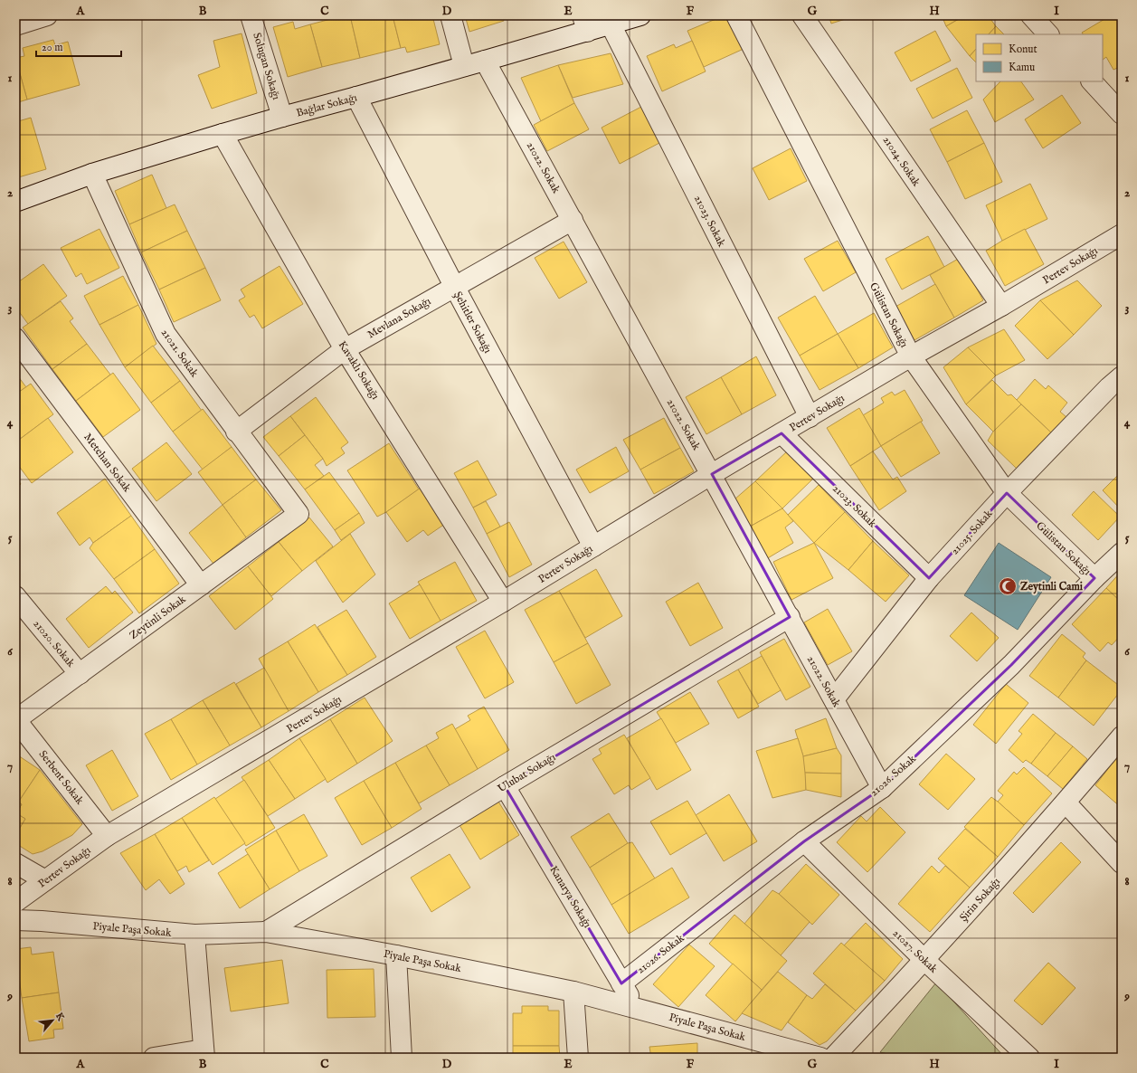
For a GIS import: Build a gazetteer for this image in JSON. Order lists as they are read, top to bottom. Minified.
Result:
{"streets":{"street":["Solugan Sokağı","Bağlar Sokağı","21024. Sokak","21022. Sokak","21023. Sokak","Pertev Sokağı","Gülistan Sokağı","Mevlana Sokağı","Şehitler Sokağı","21021. Sokak","Kavaklı Sokağı","Metehan Sokak","21025. Sokak","Zeytinli Sokak","21020. Sokak","Ulubat Sokağı","21026. Sokak","Serbent Sokak","Kanarya Sokağı","Şirin Sokağı","Piyale Paşa Sokak","21027. Sokak"]},"crossings":[["Solugan Sokağı","Bağlar Sokağı"],["Bağlar Sokağı","21022. Sokak"],["Bağlar Sokağı","21023. Sokak"],["Bağlar Sokağı","Şehitler Sokağı"],["Bağlar Sokağı","21021. Sokak"],["Bağlar Sokağı","Kavaklı Sokağı"],["21024. Sokak","Pertev Sokağı"],["21022. Sokak","Pertev Sokağı"],["21022. Sokak","Mevlana Sokağı"],["21022. Sokak","21025. Sokak"],["21022. Sokak","Ulubat Sokağı"],["21022. Sokak","21026. Sokak"],["21023. Sokak","Pertev Sokağı"],["21023. Sokak","21025. Sokak"],["Pertev Sokağı","Gülistan Sokağı"],["Pertev Sokağı","Şehitler Sokağı"],["Pertev Sokağı","Kavaklı Sokağı"],["Pertev Sokağı","Serbent Sokak"],["Gülistan Sokağı","21025. Sokak"],["Gülistan Sokağı","21026. Sokak"],["Mevlana Sokağı","Şehitler Sokağı"],["Mevlana Sokağı","21021. Sokak"],["Mevlana Sokağı","Kavaklı Sokağı"],["21021. Sokak","Zeytinli Sokak"],["Metehan Sokak","Zeytinli Sokak"],["Zeytinli Sokak","21020. Sokak"],["Zeytinli Sokak","Serbent Sokak"],["Ulubat Sokağı","Kanarya Sokağı"],["Ulubat Sokağı","Piyale Paşa Sokak"],["21026. Sokak","Kanarya Sokağı"],["21026. Sokak","21027. Sokak"],["Kanarya Sokağı","Piyale Paşa Sokak"],["Şirin Sokağı","21027. Sokak"]],"places":{"mosque":["Zeytinli Cami"]},"legend":["Konut","Kamu"],"scale_bar":"20 m","north":"top right","grid":{"columns":["A","B","C","D","E","F","G","H","I"],"rows":["1","2","3","4","5","6","7","8","9"]}}
